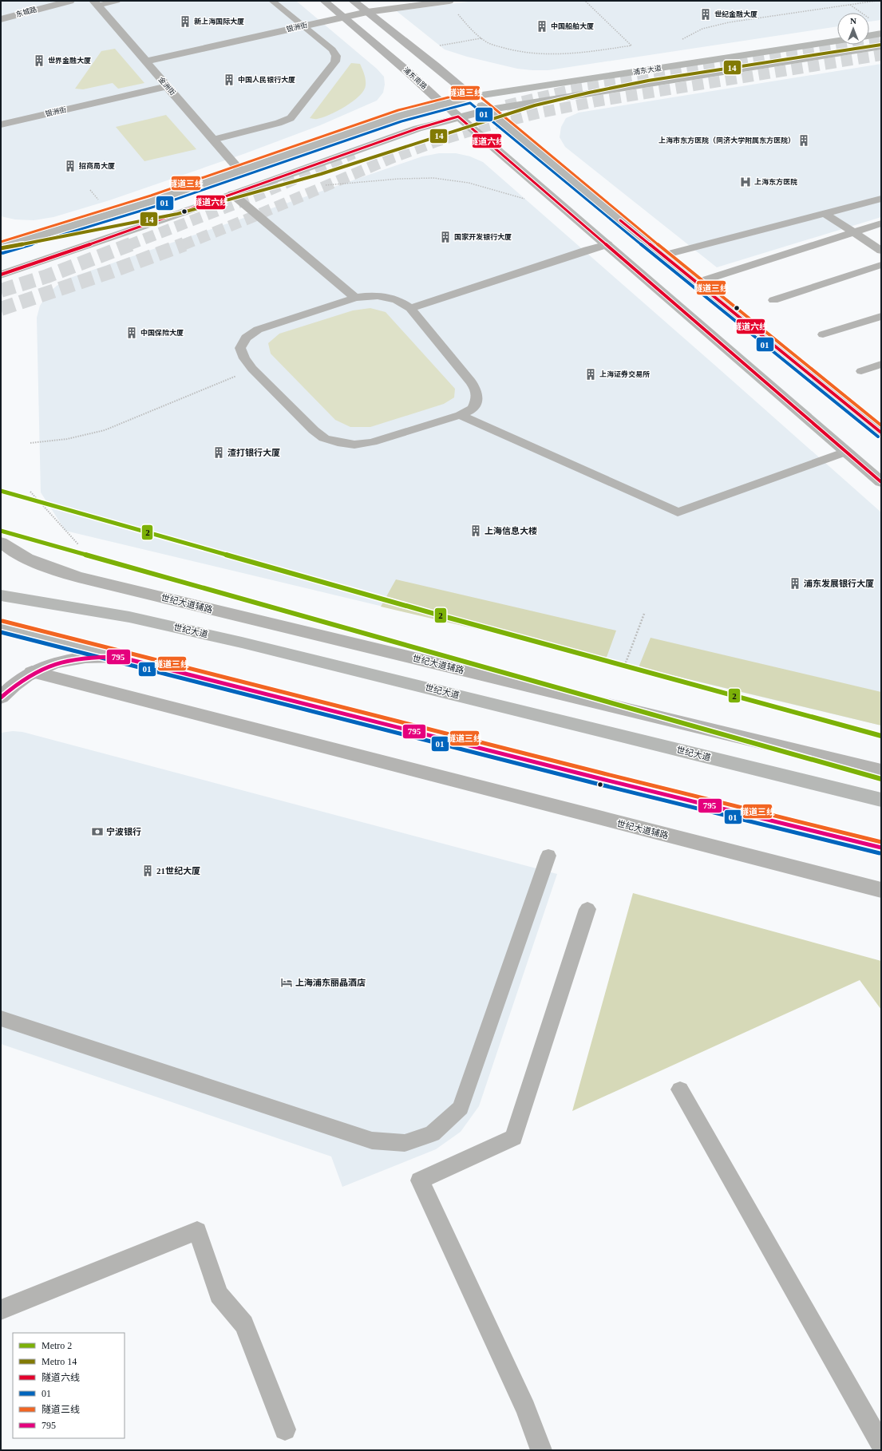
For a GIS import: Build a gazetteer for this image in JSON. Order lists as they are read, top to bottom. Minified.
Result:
{"streets":{"main road":["浦东大道","浦东南路","世纪大道"],"street":["东城路","银洲街","金洲街","世纪大道辅路"]},"crossings":[["银洲街","浦东南路"],["银洲街","金洲街"],["浦东大道","浦东南路"],["浦东大道","金洲街"]],"places":{"building":["世纪金融大厦","新上海国际大厦","中国船舶大厦","世界金融大厦","中国人民银行大厦","上海市东方医院（同济大学附属东方医院）","招商局大厦","国家开发银行大厦","中国保险大厦","上海证券交易所","渣打银行大厦","上海信息大楼","浦东发展银行大厦","21世纪大厦"],"hospital":["上海东方医院"],"bank":["宁波银行"],"hotel":["上海浦东丽晶酒店"]},"lines":["metro line 14","transit line 隧道三线","transit line 01","transit line 隧道六线","metro line 2","transit line 795"],"legend":["Metro 2","Metro 14","隧道六线","01","隧道三线","795"],"north":"top"}
